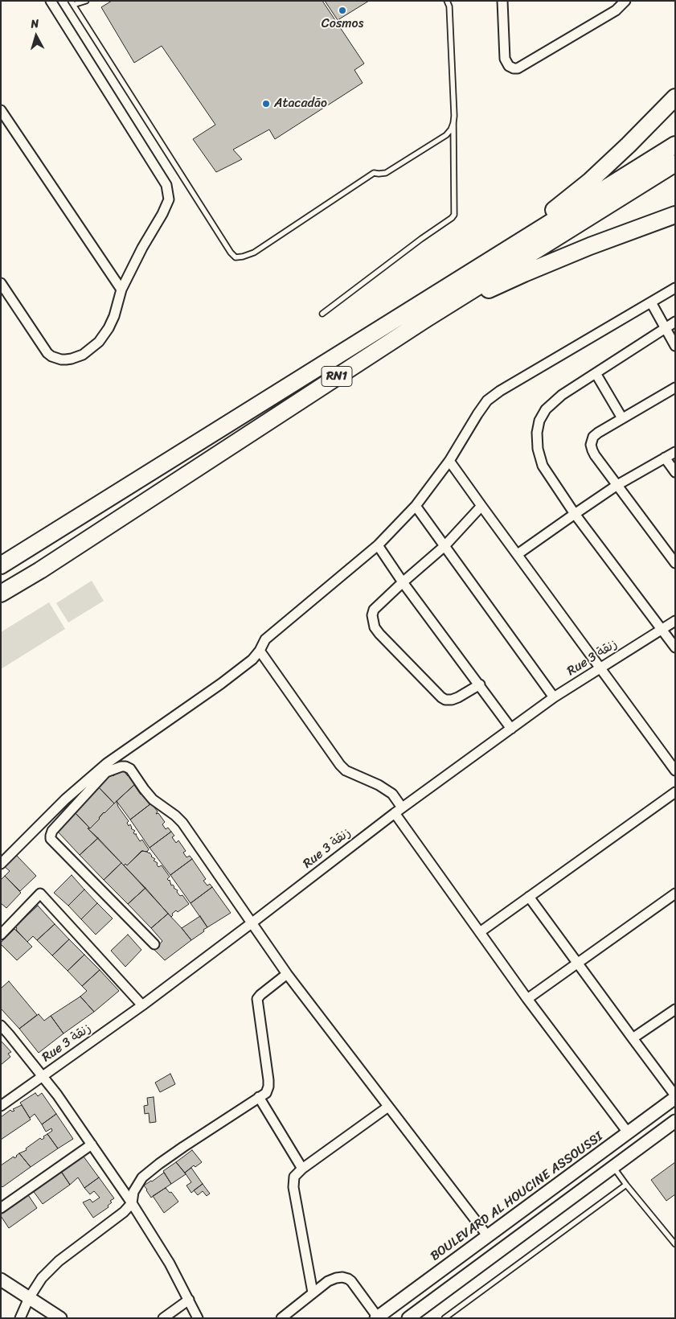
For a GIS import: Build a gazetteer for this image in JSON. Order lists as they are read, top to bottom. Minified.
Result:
{"streets":{"highway":["RN1"],"street":["Rue 3 زنقة","BOULEVARD AL HOUCINE ASSOUSSI"]},"places":["Cosmos","Atacadão"],"north":"top"}
